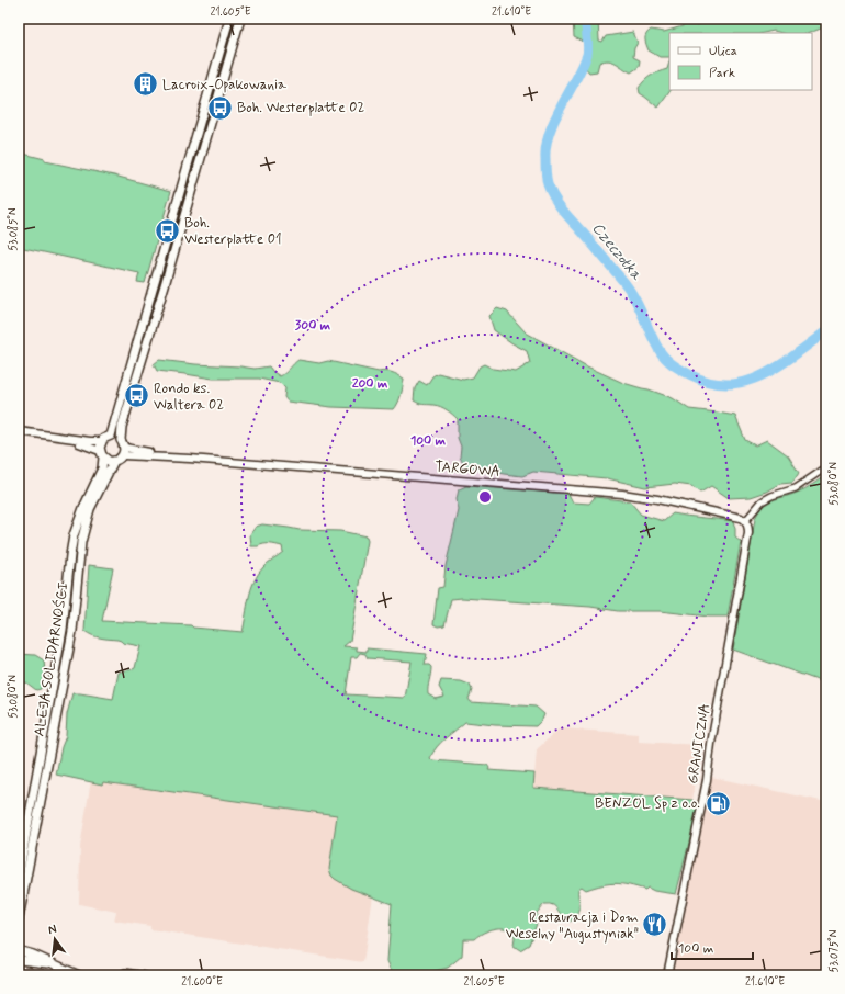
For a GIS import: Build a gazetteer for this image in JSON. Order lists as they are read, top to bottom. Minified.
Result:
{"streets":{"main road":["ALEJA SOLIDARNOŚCI"],"street":["TARGOWA","GRANICZNA"]},"crossings":[["TARGOWA","ALEJA SOLIDARNOŚCI"],["TARGOWA","GRANICZNA"]],"water":["Czeczotka"],"places":{"building":["Lacroix-Opakowania"],"bus stop":["Boh. Westerplatte 02","Boh. Westerplatte 01","Rondo ks. Waltera 02"],"fuel station":["BENZOL Sp z o.o."],"restaurant":["Restauracja i Dom Weselny \"Augustyniak\""]},"legend":["Ulica","Park"],"scale_bar":"100 m","north":"top","coordinates":["21.605°E","21.610°E","53.085°N","53.080°N","53.075°N","21.600°E"],"rings":["300 m","200 m","100 m"]}
